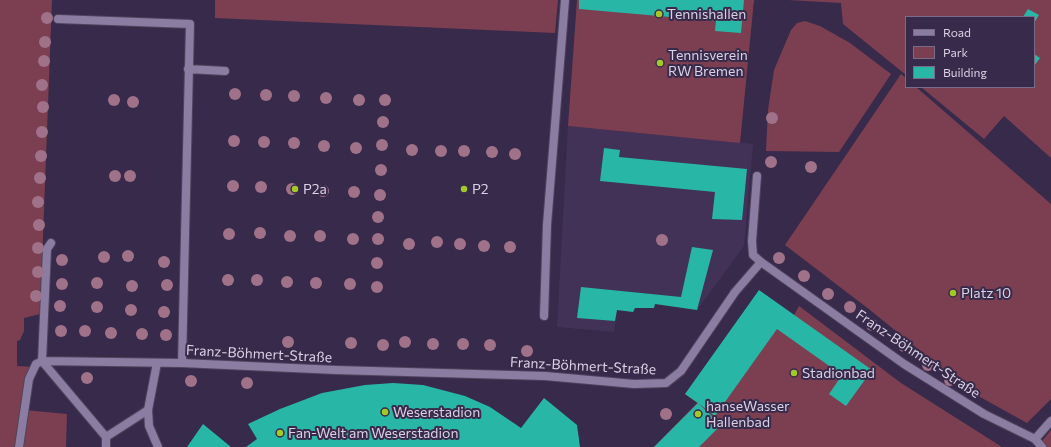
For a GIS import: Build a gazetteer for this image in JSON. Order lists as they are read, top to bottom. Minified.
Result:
{"streets":{"street":["Franz-Böhmert-Straße"]},"places":["Tennishallen","Tennisverein RW Bremen","P2a","P2","Platz 10","Stadionbad","Weserstadion","hanseWasser Hallenbad","Fan-Welt am Weserstadion"],"legend":["Road","Park","Building"]}
